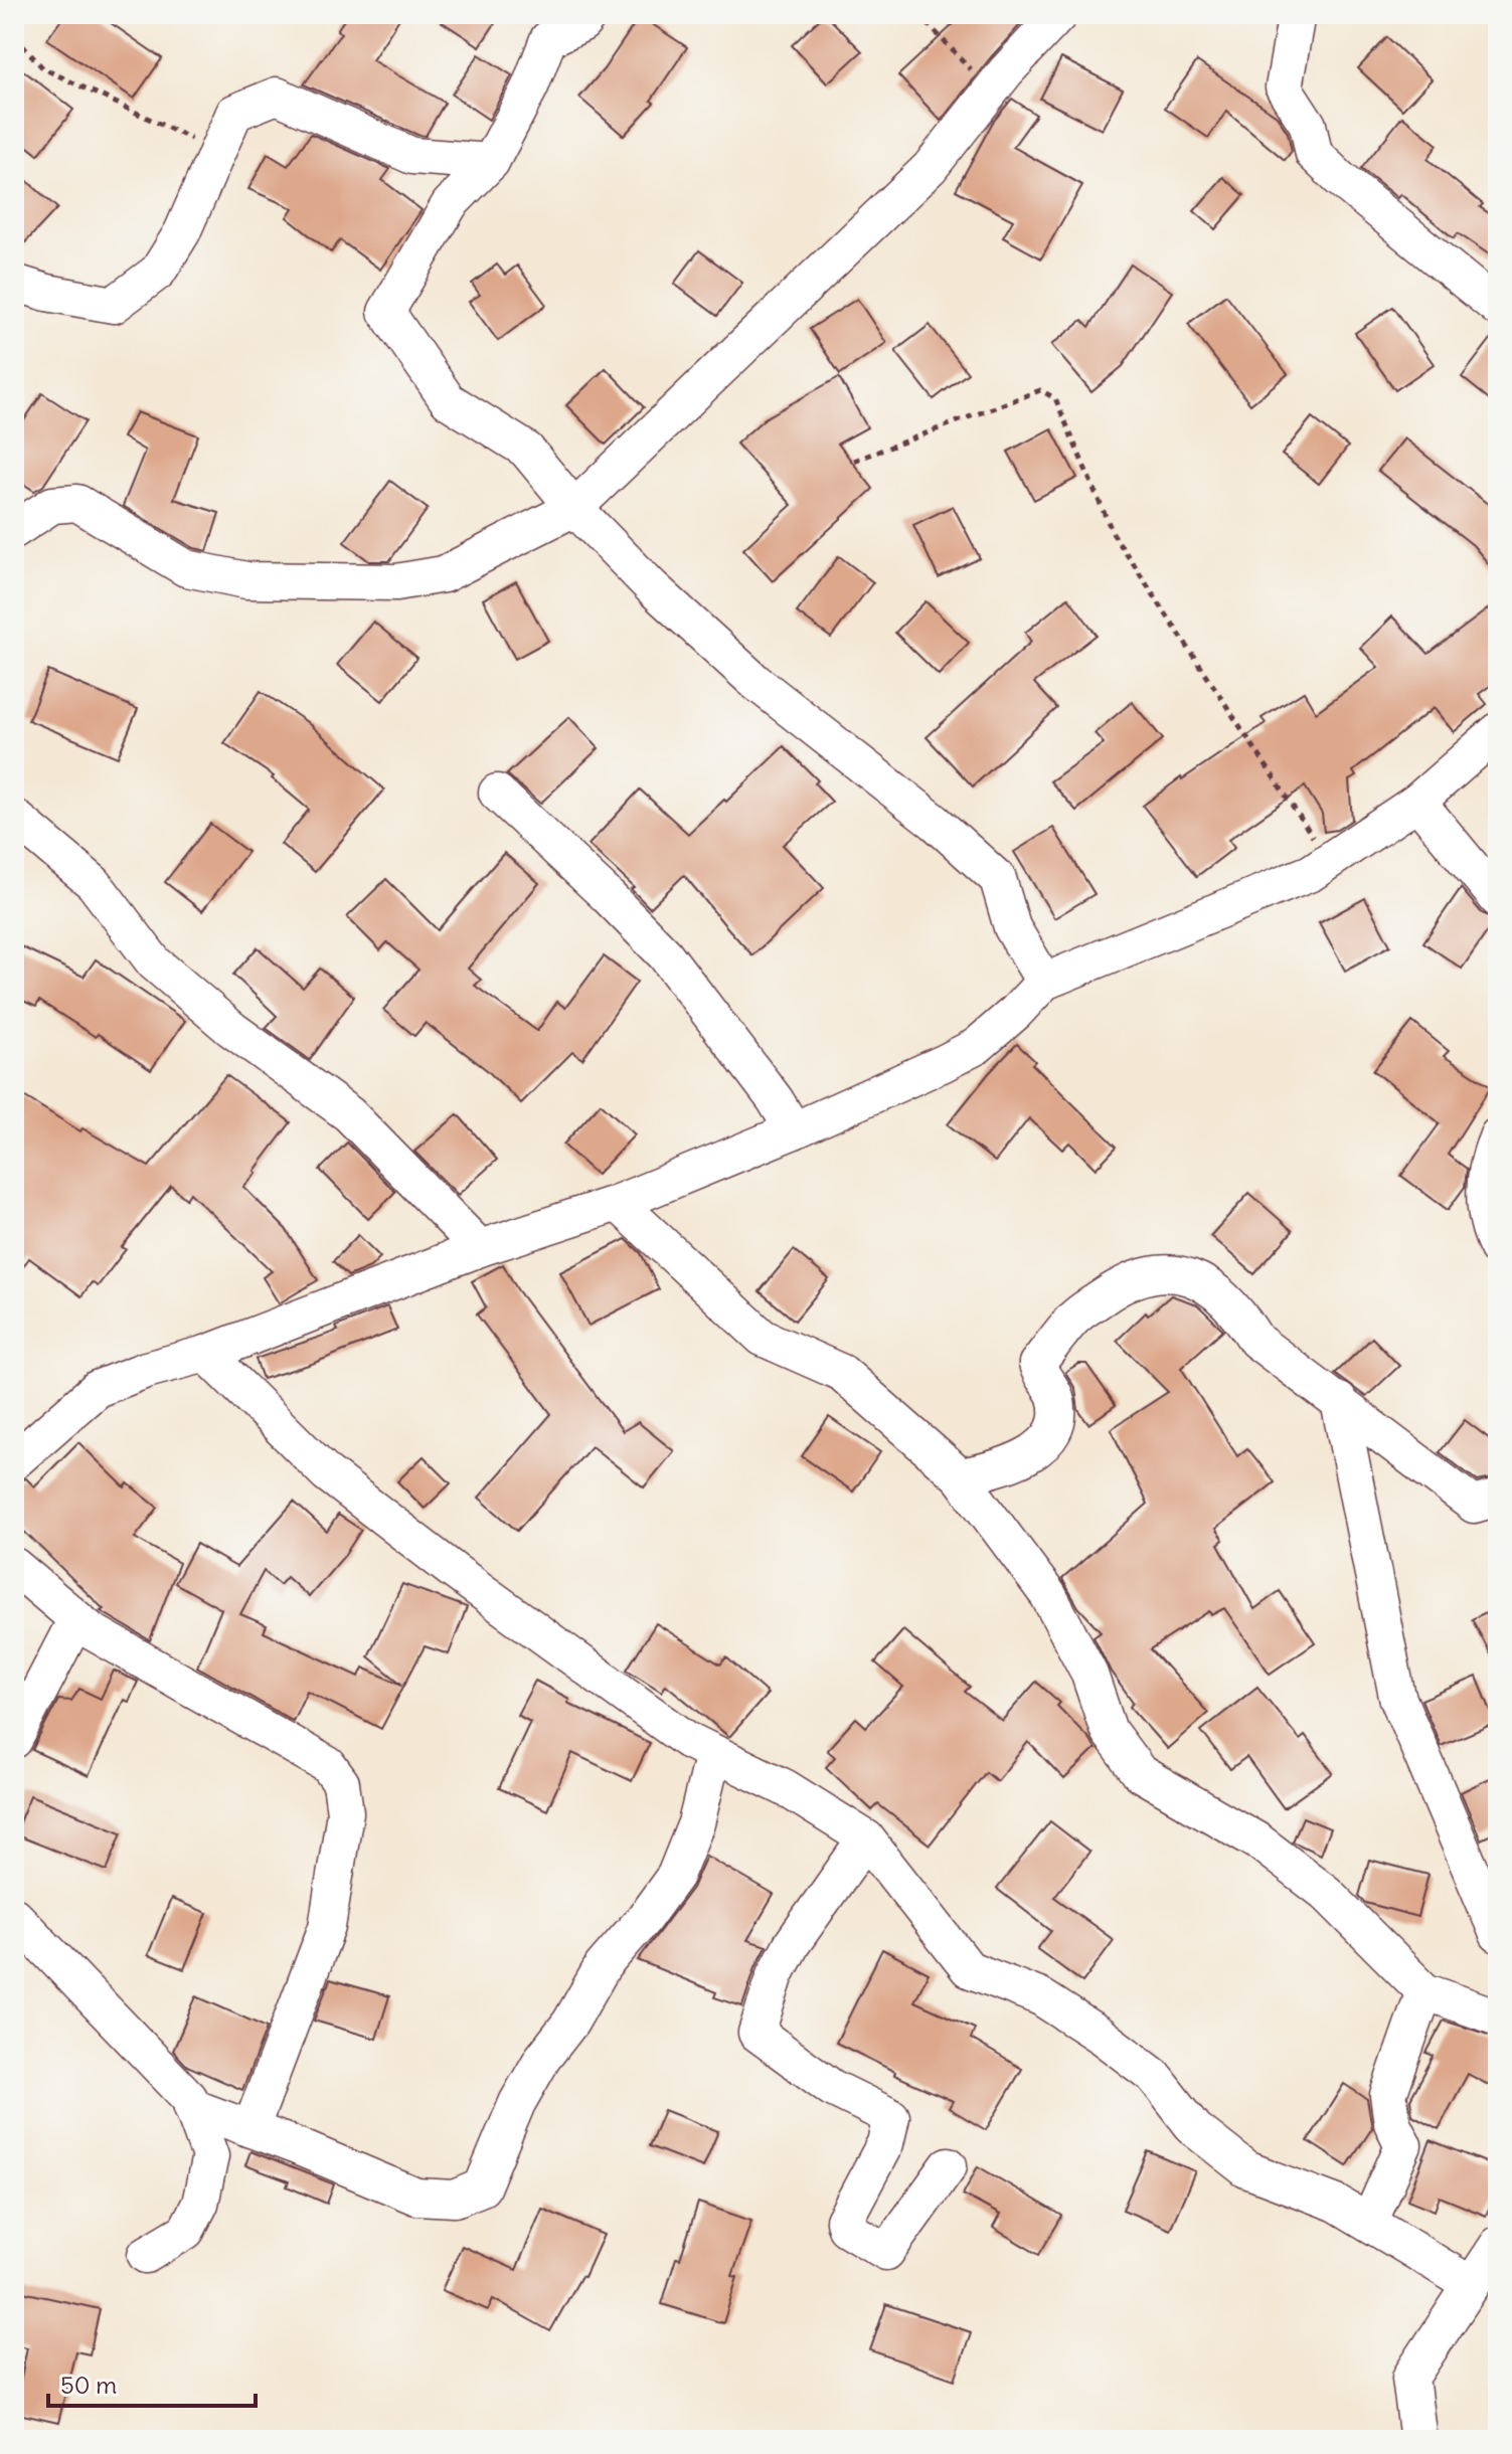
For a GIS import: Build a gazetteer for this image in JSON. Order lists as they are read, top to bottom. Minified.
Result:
{"scale_bar":"50 m"}
